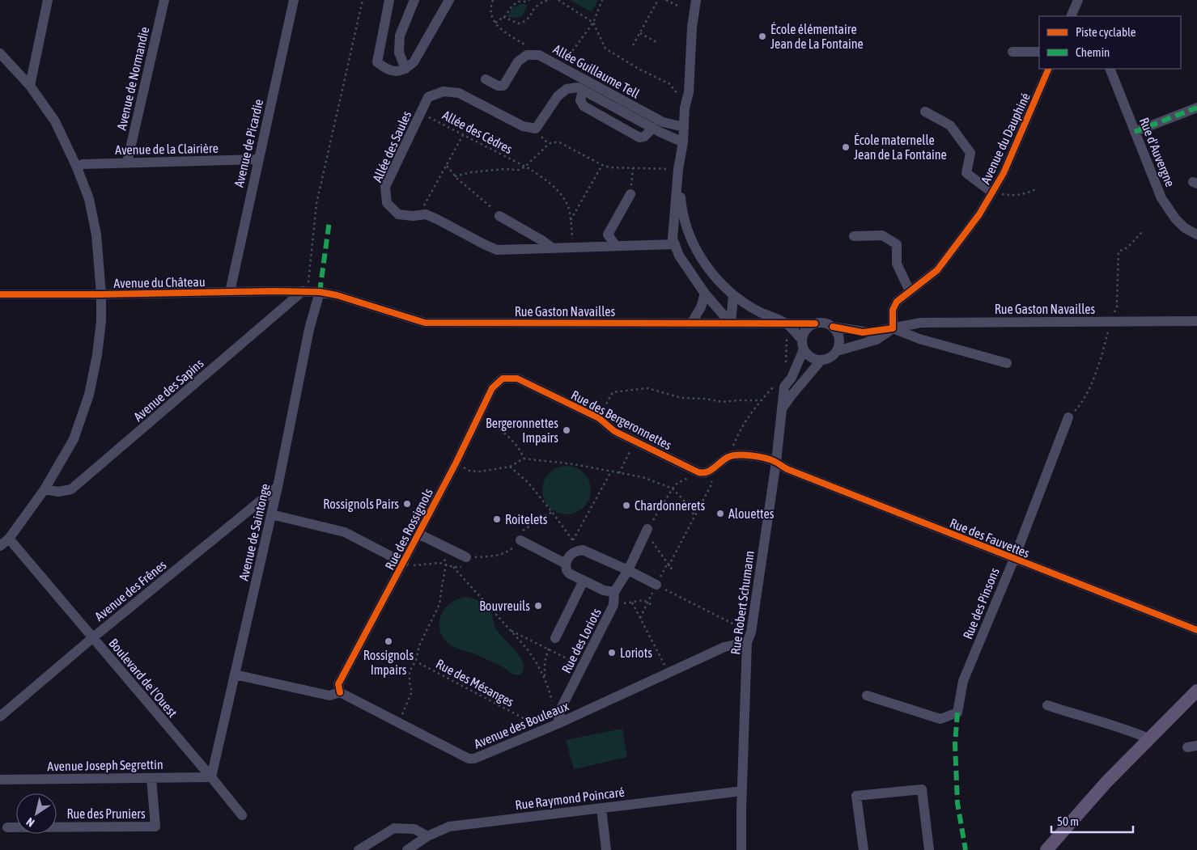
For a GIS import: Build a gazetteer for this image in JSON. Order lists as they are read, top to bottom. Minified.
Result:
{"streets":{"street":["Allée Guillaume Tell","Avenue de Normandie","Avenue du Dauphiné","Avenue de Picardie","Allée des Saules","Avenue de la Clairière","Rue d'Auvergne","Avenue du Château","Rue Gaston Navailles","Avenue des Sapins","Rue des Bergeronnettes","Rue des Rossignols","Avenue de Saintonge","Rue des Fauvettes","Avenue des Frênes","Rue Robert Schumann","Rue des Pinsons","Rue des Loriots","Boulevard de l'Ouest","Avenue des Bouleaux","Avenue Joseph Segrettin","Rue Raymond Poincaré","Rue des Pruniers"],"path":["Allée des Cèdres","Rue des Mésanges"]},"crossings":[["Avenue de Normandie","Avenue de la Clairière"],["Allée des Cèdres","Allée des Saules"],["Avenue du Dauphiné","Rue Gaston Navailles"],["Avenue de Picardie","Avenue de la Clairière"],["Avenue de Picardie","Avenue du Château"],["Avenue du Château","Rue Gaston Navailles"],["Avenue du Château","Avenue des Sapins"],["Avenue du Château","Avenue de Saintonge"],["Rue Gaston Navailles","Avenue des Sapins"],["Rue Gaston Navailles","Avenue de Saintonge"],["Rue Gaston Navailles","Rue Robert Schumann"],["Avenue des Sapins","Avenue de Saintonge"],["Rue des Bergeronnettes","Rue des Rossignols"],["Rue des Rossignols","Avenue des Bouleaux"],["Avenue de Saintonge","Avenue des Frênes"],["Avenue de Saintonge","Boulevard de l'Ouest"],["Avenue de Saintonge","Avenue Joseph Segrettin"],["Rue des Fauvettes","Rue Robert Schumann"],["Rue des Fauvettes","Rue des Pinsons"],["Avenue des Frênes","Boulevard de l'Ouest"],["Rue Robert Schumann","Avenue des Bouleaux"],["Rue Robert Schumann","Rue Raymond Poincaré"],["Rue des Loriots","Avenue des Bouleaux"],["Boulevard de l'Ouest","Avenue Joseph Segrettin"],["Rue des Mésanges","Avenue des Bouleaux"],["Avenue Joseph Segrettin","Rue des Pruniers"]],"places":["École élémentaire Jean de La Fontaine","École maternelle Jean de La Fontaine","Bergeronnettes Impairs","Rossignols Pairs","Chardonnerets","Alouettes","Roitelets","Bouvreuils","Rossignols Impairs","Loriots"],"legend":["Piste cyclable","Chemin"],"scale_bar":"50 m","north":"bottom left"}
